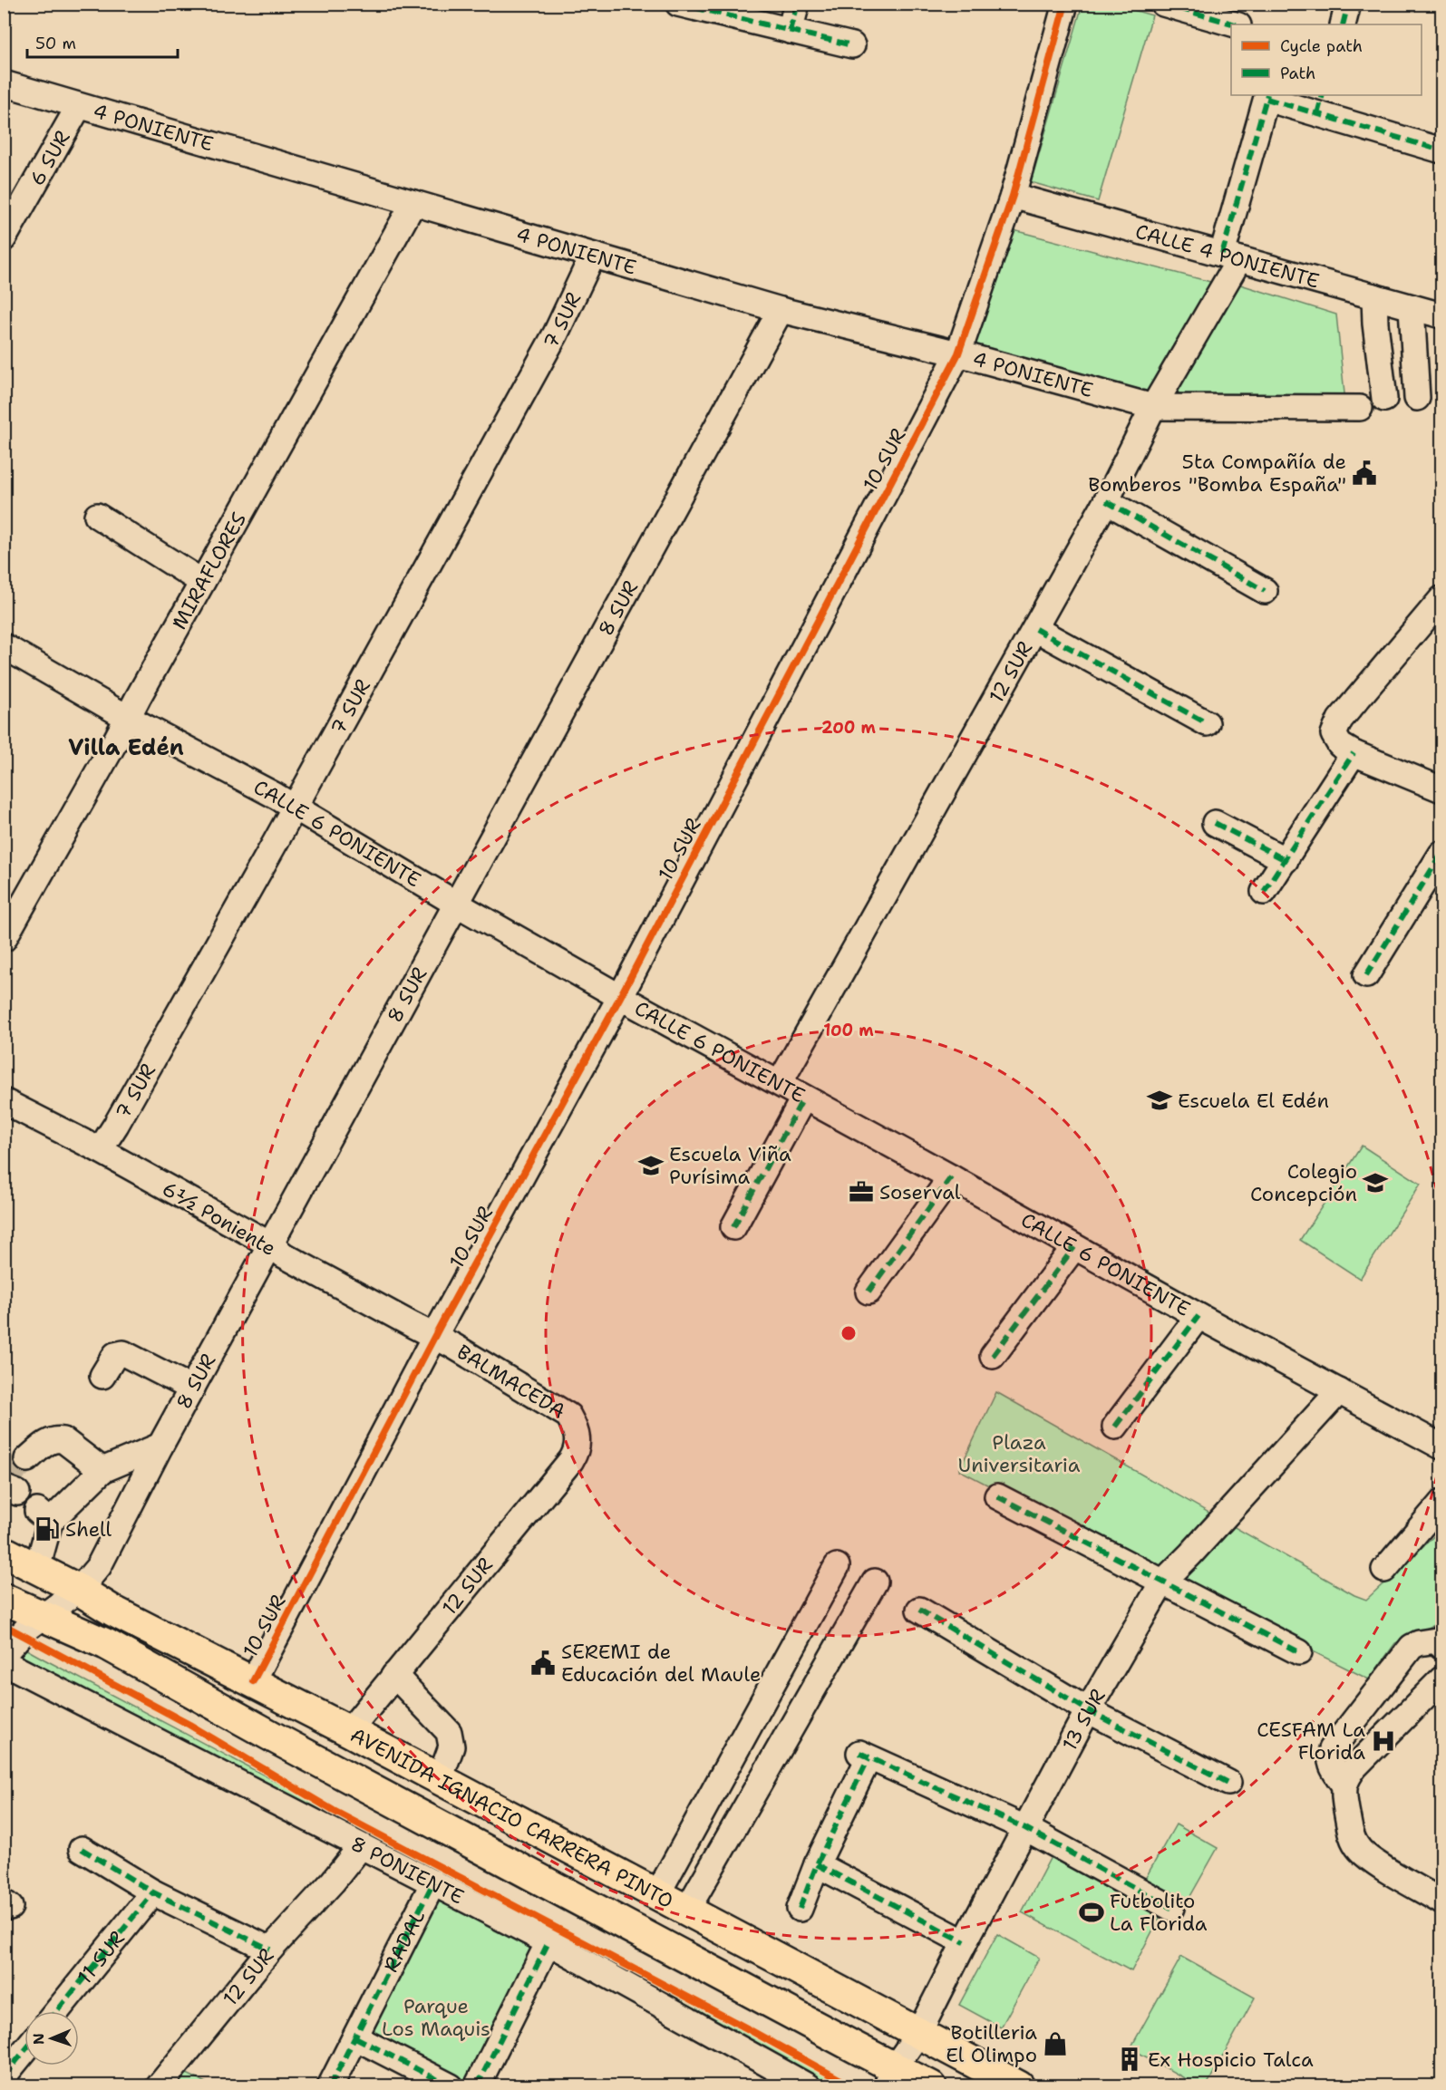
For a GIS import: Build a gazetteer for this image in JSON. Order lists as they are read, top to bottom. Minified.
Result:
{"streets":{"main road":["AVENIDA IGNACIO CARRERA PINTO"],"street":["4 PONIENTE","6 SUR","CALLE 4 PONIENTE","7 SUR","10 SUR","MIRAFLORES","8 SUR","12 SUR","CALLE 6 PONIENTE","6½ Poniente","BALMACEDA","13 SUR","8 PONIENTE","RADAL","11 SUR"]},"crossings":[["4 PONIENTE","6 SUR"],["4 PONIENTE","7 SUR"],["4 PONIENTE","10 SUR"],["4 PONIENTE","MIRAFLORES"],["4 PONIENTE","8 SUR"],["4 PONIENTE","12 SUR"],["CALLE 4 PONIENTE","10 SUR"],["CALLE 4 PONIENTE","12 SUR"],["7 SUR","CALLE 6 PONIENTE"],["7 SUR","6½ Poniente"],["10 SUR","CALLE 6 PONIENTE"],["10 SUR","6½ Poniente"],["10 SUR","BALMACEDA"],["10 SUR","AVENIDA IGNACIO CARRERA PINTO"],["MIRAFLORES","CALLE 6 PONIENTE"],["8 SUR","CALLE 6 PONIENTE"],["8 SUR","6½ Poniente"],["8 SUR","AVENIDA IGNACIO CARRERA PINTO"],["12 SUR","CALLE 6 PONIENTE"],["12 SUR","BALMACEDA"],["12 SUR","AVENIDA IGNACIO CARRERA PINTO"],["12 SUR","8 PONIENTE"],["CALLE 6 PONIENTE","13 SUR"],["6½ Poniente","BALMACEDA"],["13 SUR","AVENIDA IGNACIO CARRERA PINTO"],["8 PONIENTE","RADAL"]],"districts":["Villa Edén"],"parks":["Plaza Universitaria","Parque Los Maquis"],"places":{"public building":["5ta Compañía de Bomberos \"Bomba España\"","SEREMI de Educación del Maule"],"school or university":["Escuela El Edén","Escuela Viña Purísima","Colegio Concepción"],"office":["Soserval"],"fuel station":["Shell"],"hospital":["CESFAM La Florida"],"sports":["Futbolito La Florida"],"shop":["Botilleria El Olimpo"],"building":["Ex Hospicio Talca"]},"legend":["Cycle path","Path"],"scale_bar":"50 m","north":"left","rings":["200 m","100 m"]}
